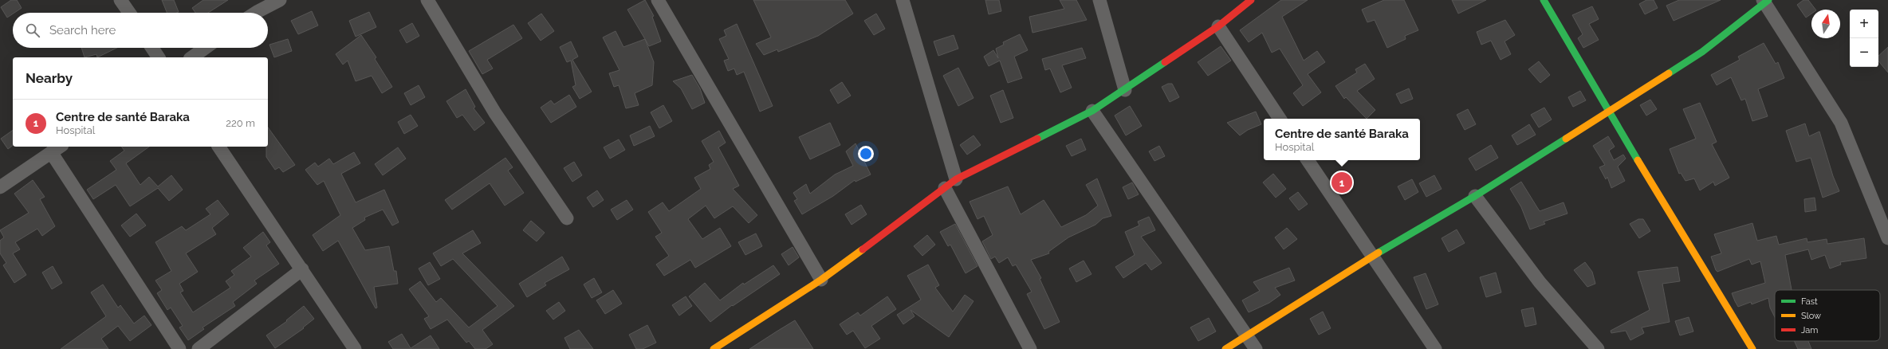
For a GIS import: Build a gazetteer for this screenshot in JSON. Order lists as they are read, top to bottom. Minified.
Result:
{"legend":["Fast","Slow","Jam"],"north":"top","page":{"map_buttons":["+","−"],"search":"Search here","heading":"Nearby","list":[{"mark":"1","name":"Centre de santé Baraka","note":"Hospital","value":"220 m"}],"popup":["Centre de santé Baraka","Hospital"],"pins":"1"}}
